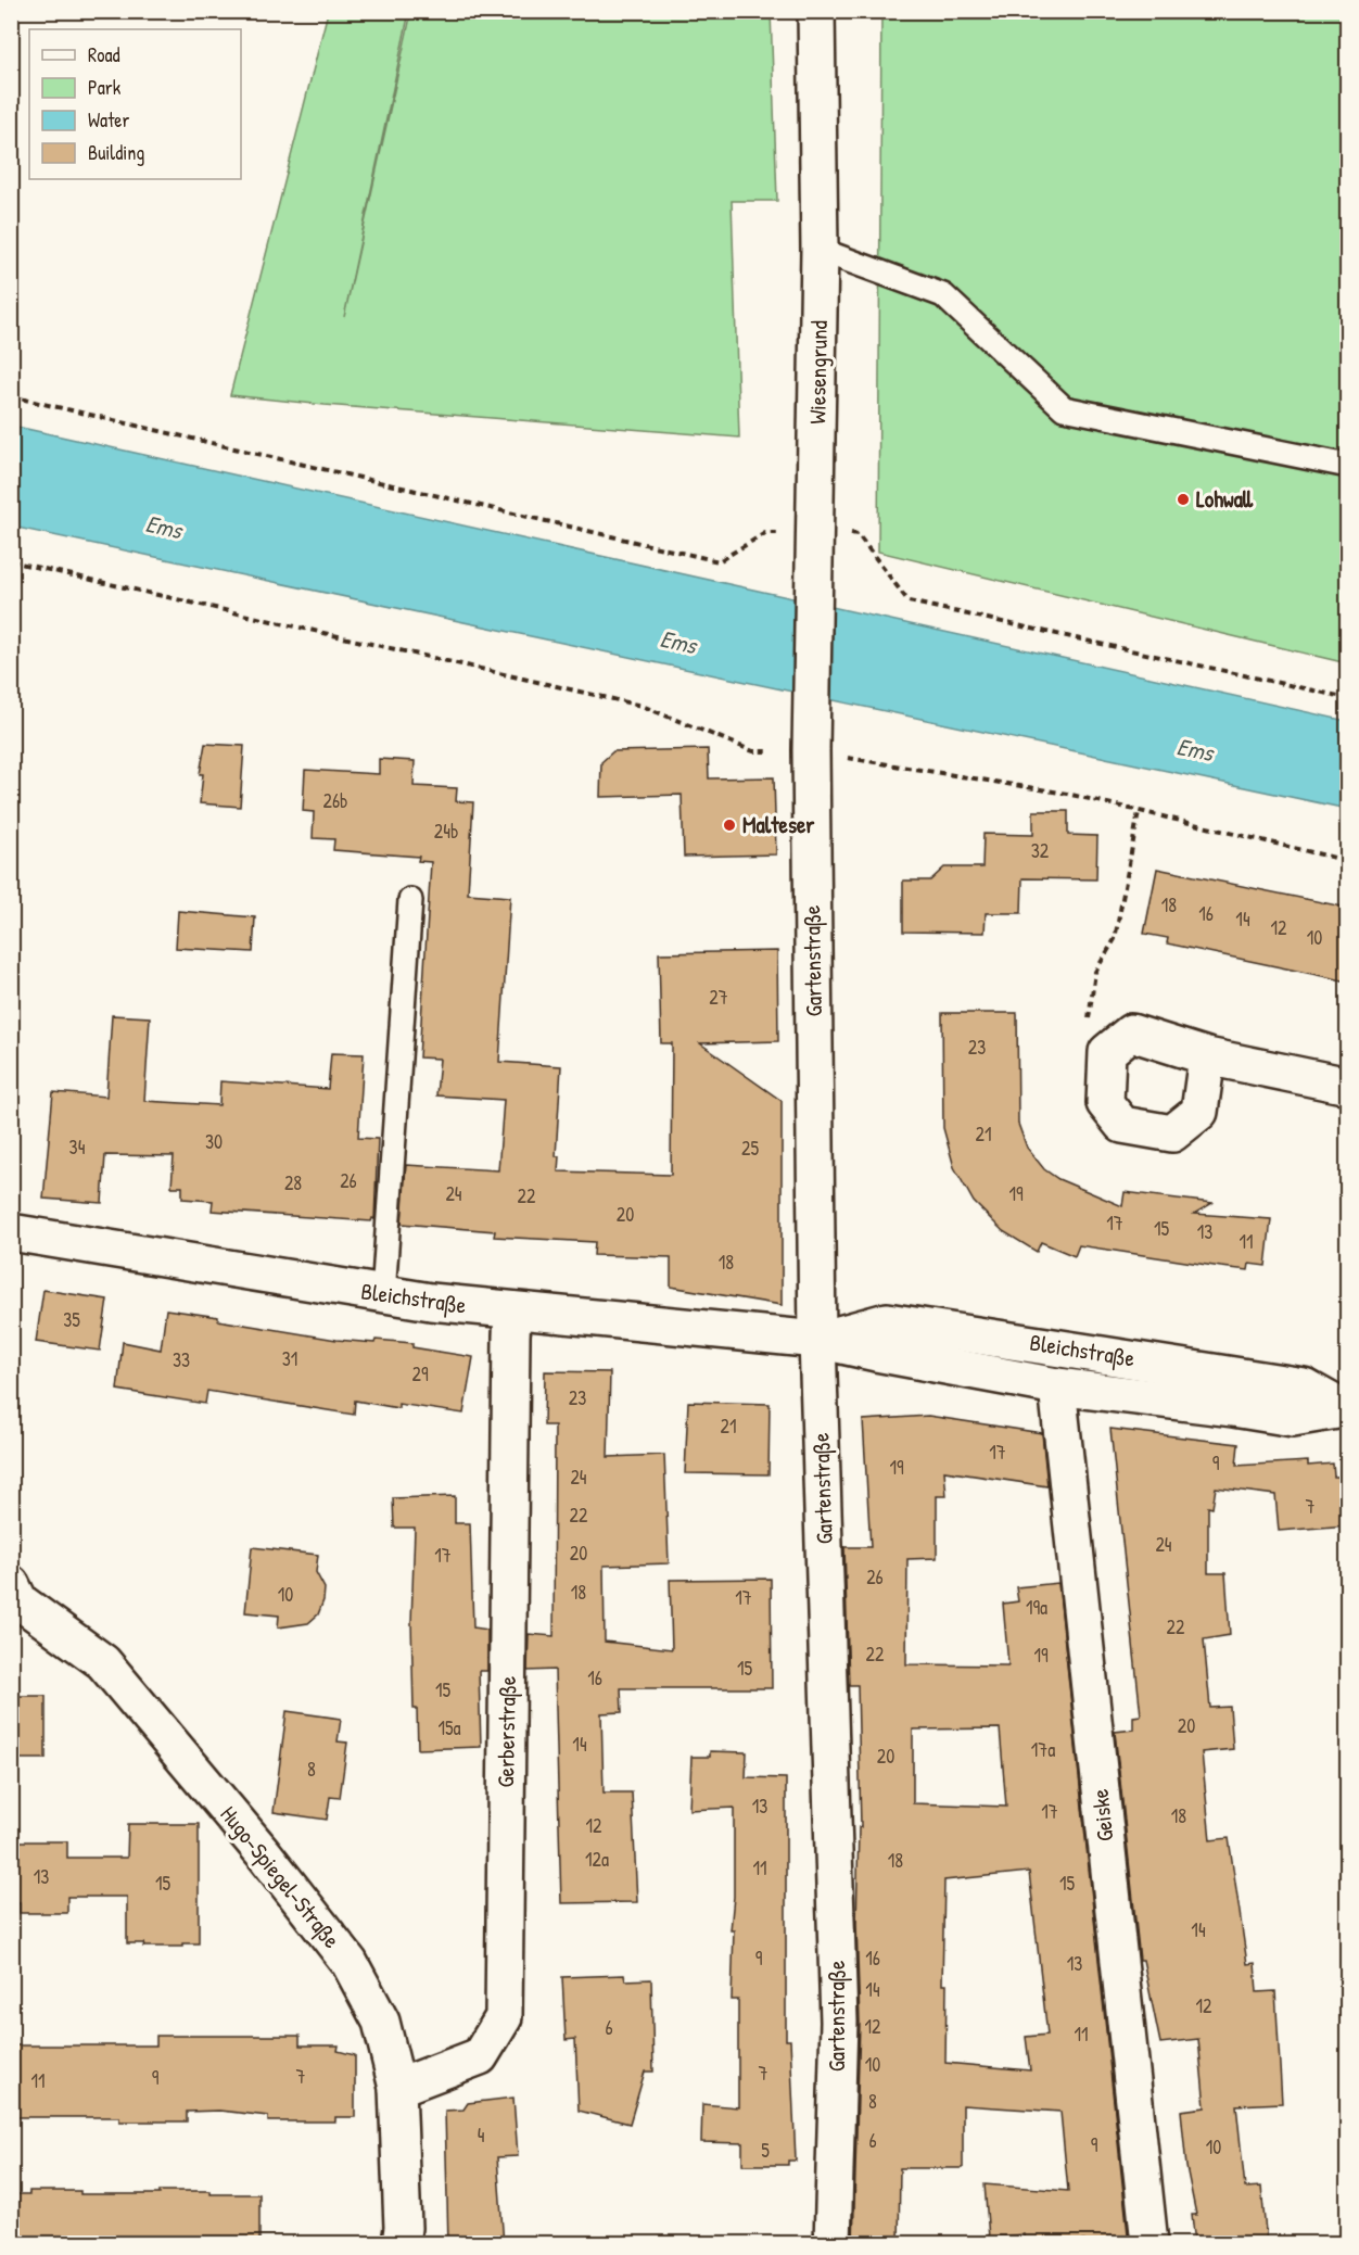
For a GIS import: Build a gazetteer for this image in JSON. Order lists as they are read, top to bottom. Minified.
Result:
{"streets":{"street":["Wiesengrund","Gartenstraße","Bleichstraße","Gerberstraße","Geiske","Hugo-Spiegel-Straße"]},"crossings":[["Wiesengrund","Gartenstraße"],["Gartenstraße","Bleichstraße"],["Bleichstraße","Gerberstraße"],["Bleichstraße","Geiske"],["Gerberstraße","Hugo-Spiegel-Straße"]],"water":["Ems"],"places":["Lohwall","Malteser"],"house_numbers":["26b","24b","32","18","16","14","12","10","27","23","21","30","34","25","26","28","24","19","22","20","17","15","13","11","18","35","31","33","29","23","21","17","9","19","24","7","22","24","20","17","26","18","10","17","19a","22","22","19","15","16","15","20","15a","14","17a","20","8","13","17","18","12","12a","18","11","13","15","15","14","9","16","13","14","12","12","6","11","10","7","7","9","11","8","4","6","9","10","5"],"legend":["Road","Park","Water","Building"]}
